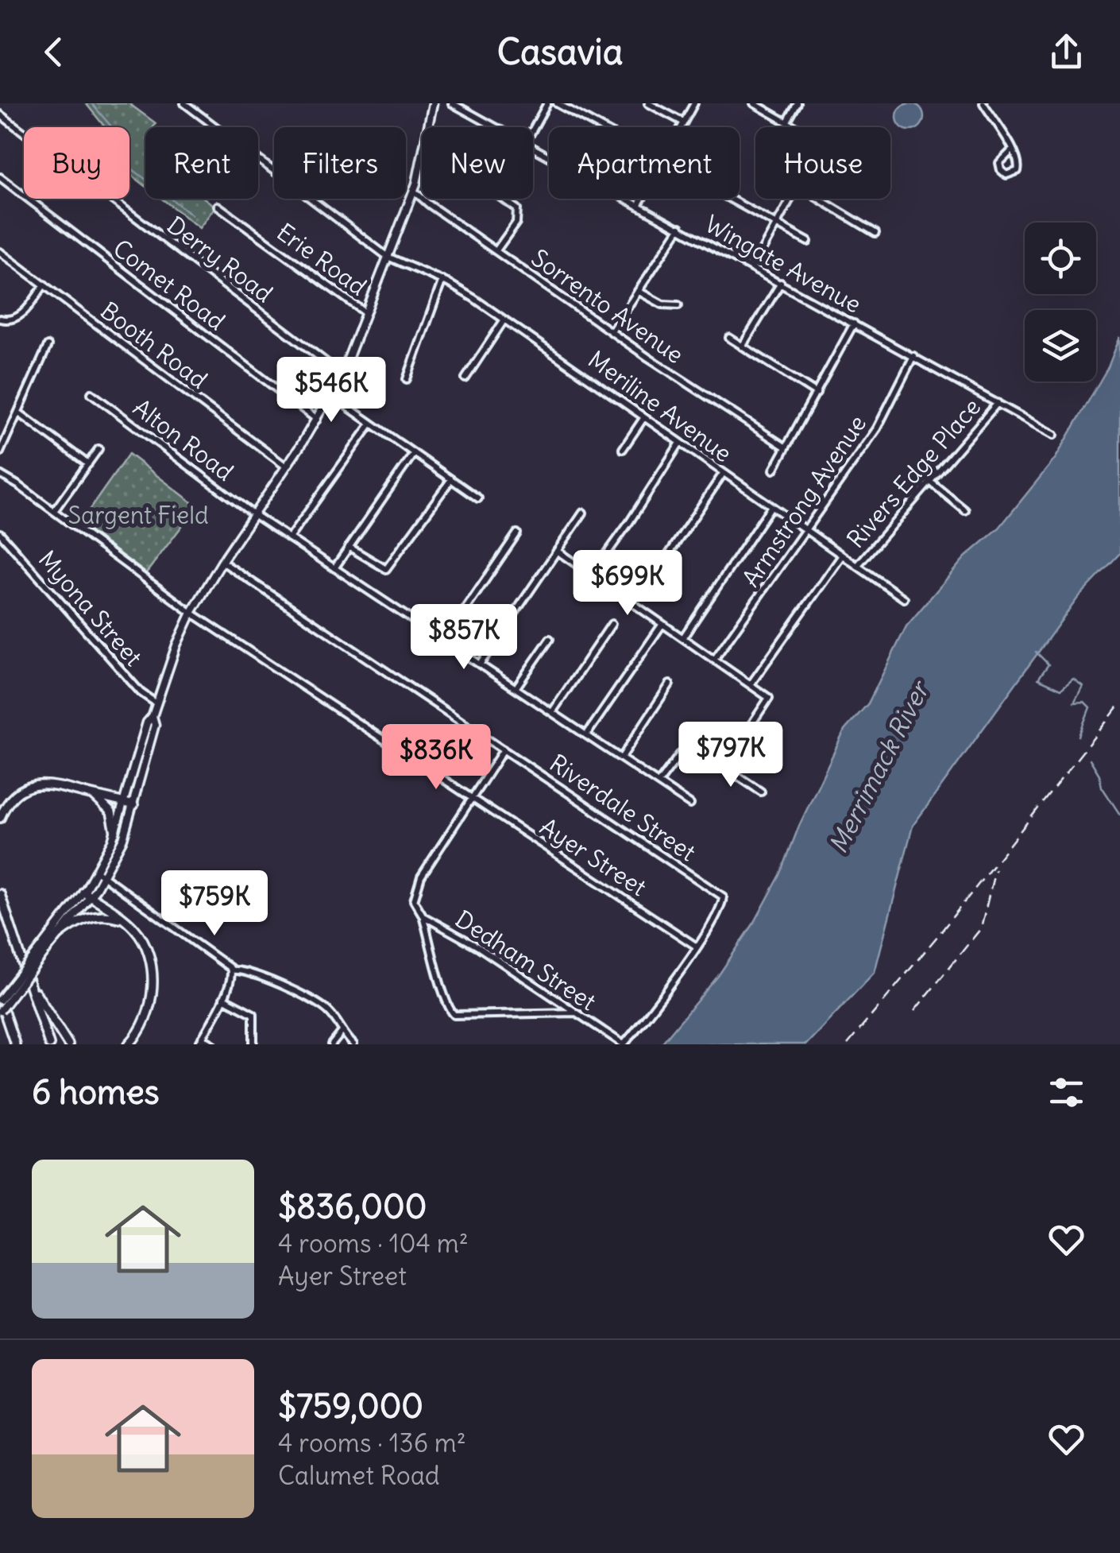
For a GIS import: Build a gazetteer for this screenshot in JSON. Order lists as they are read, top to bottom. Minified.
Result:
{"streets":{"street":["Derry Road","Erie Road","Wingate Avenue","Comet Road","Sorrento Avenue","Booth Road","Meriline Avenue","Alton Road","Rivers Edge Place","Armstrong Avenue","Myona Street","Riverdale Street","Ayer Street","Dedham Street"]},"crossings":[["Wingate Avenue","Rivers Edge Place"],["Wingate Avenue","Armstrong Avenue"],["Meriline Avenue","Rivers Edge Place"],["Meriline Avenue","Armstrong Avenue"],["Riverdale Street","Ayer Street"],["Ayer Street","Dedham Street"]],"water":["Merrimack River"],"parks":["Sargent Field"],"page":{"header":"Casavia","chip":["Buy","Rent","Filters","New","Apartment","House"],"price":["$546K","$699K","$857K","$797K","$836K","$759K"],"heading":"6 homes","list":[{"name":"$836,000","note":"4 rooms · 104 m² · Ayer Street"},{"name":"$759,000","note":"4 rooms · 136 m² · Calumet Road"}]}}
